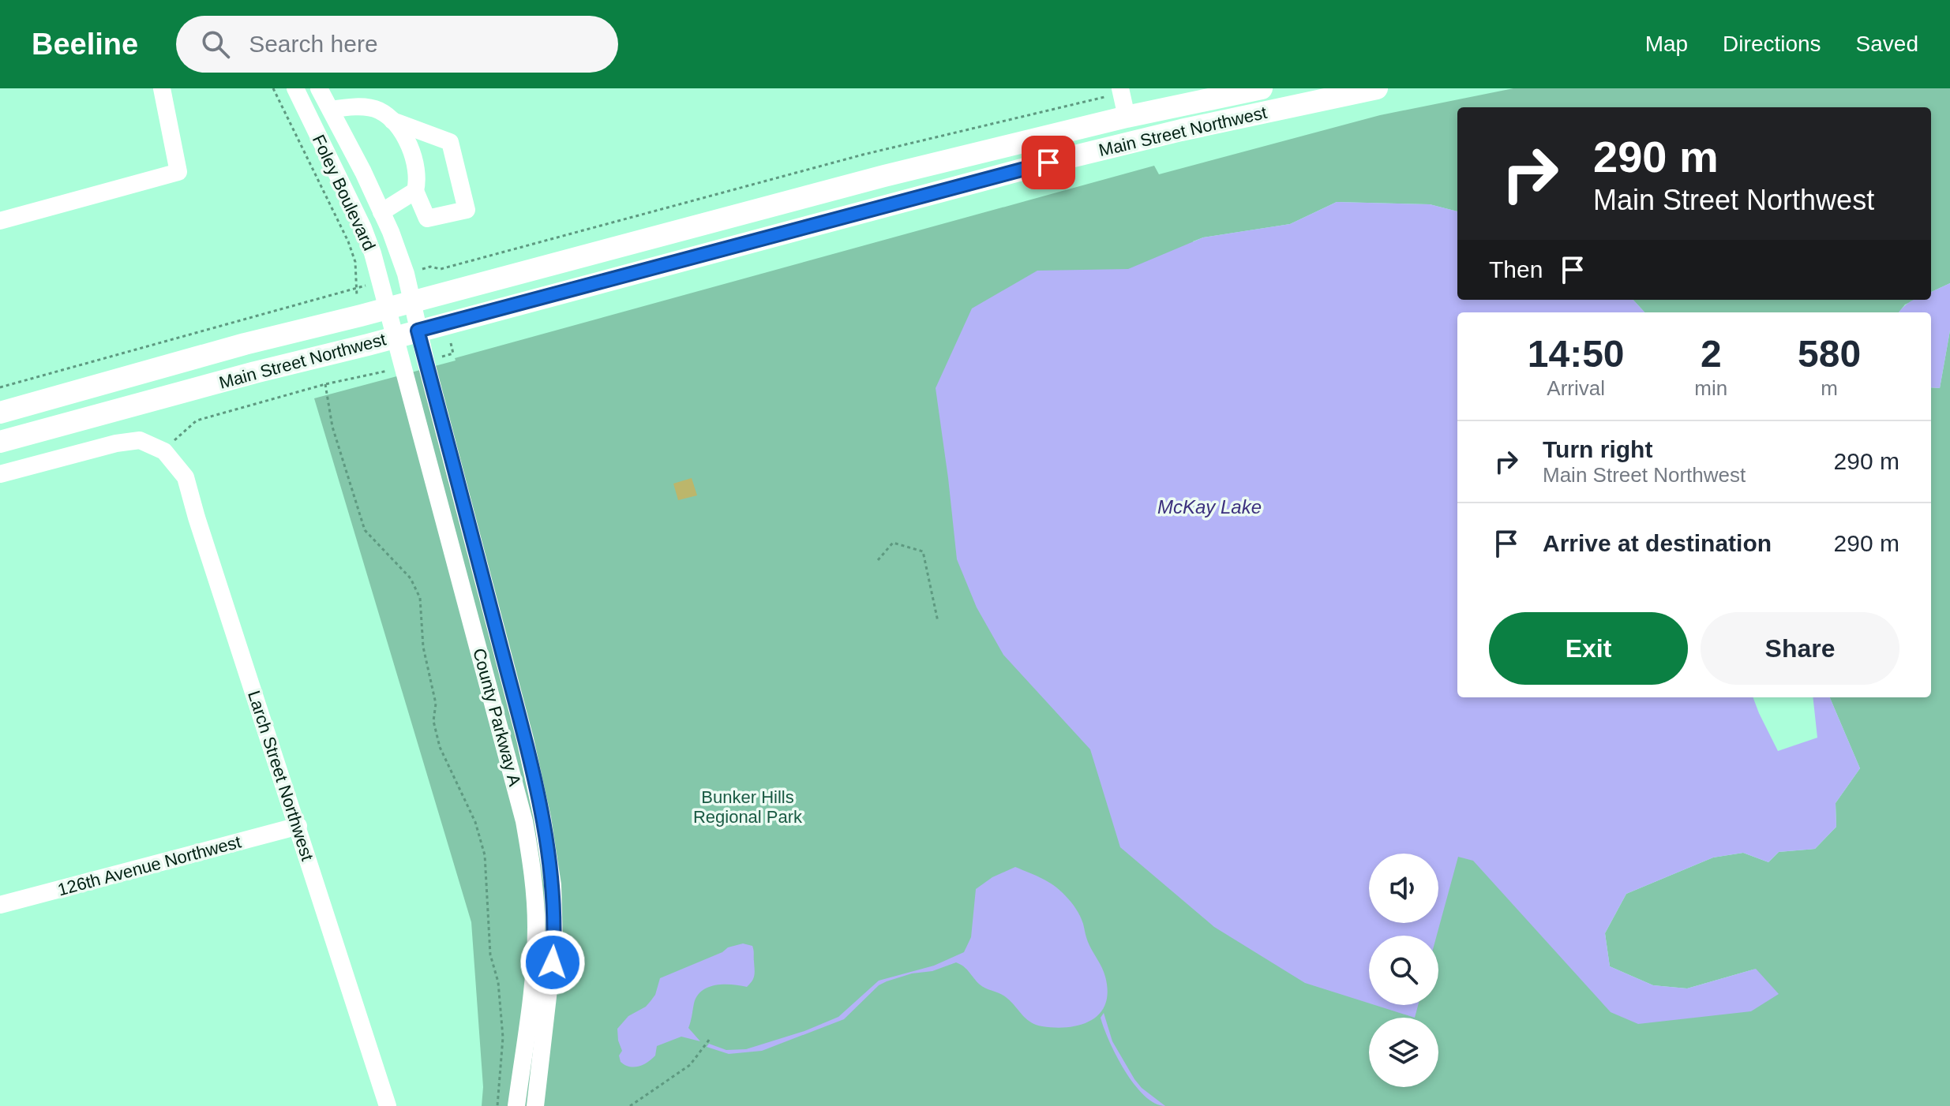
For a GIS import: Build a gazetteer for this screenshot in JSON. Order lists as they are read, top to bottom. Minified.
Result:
{"streets":{"main road":["Main Street Northwest"],"street":["Foley Boulevard","County Parkway A","Larch Street Northwest","126th Avenue Northwest"]},"crossings":[["Main Street Northwest","Foley Boulevard"],["Main Street Northwest","County Parkway A"],["Foley Boulevard","County Parkway A"],["Larch Street Northwest","126th Avenue Northwest"]],"water":["McKay Lake"],"parks":["Bunker Hills Regional Park"],"page":{"header":"Beeline","search":"Search here","nav":["Map","Directions","Saved"],"turn":["290 m","Main Street Northwest"],"then":"Then","eta":["14:50","Arrival","2","min","580","m"],"list":[{"name":"Turn right","note":"Main Street Northwest","value":"290 m"},{"name":"Arrive at destination","value":"290 m"}],"buttons":["Exit","Share"]}}
